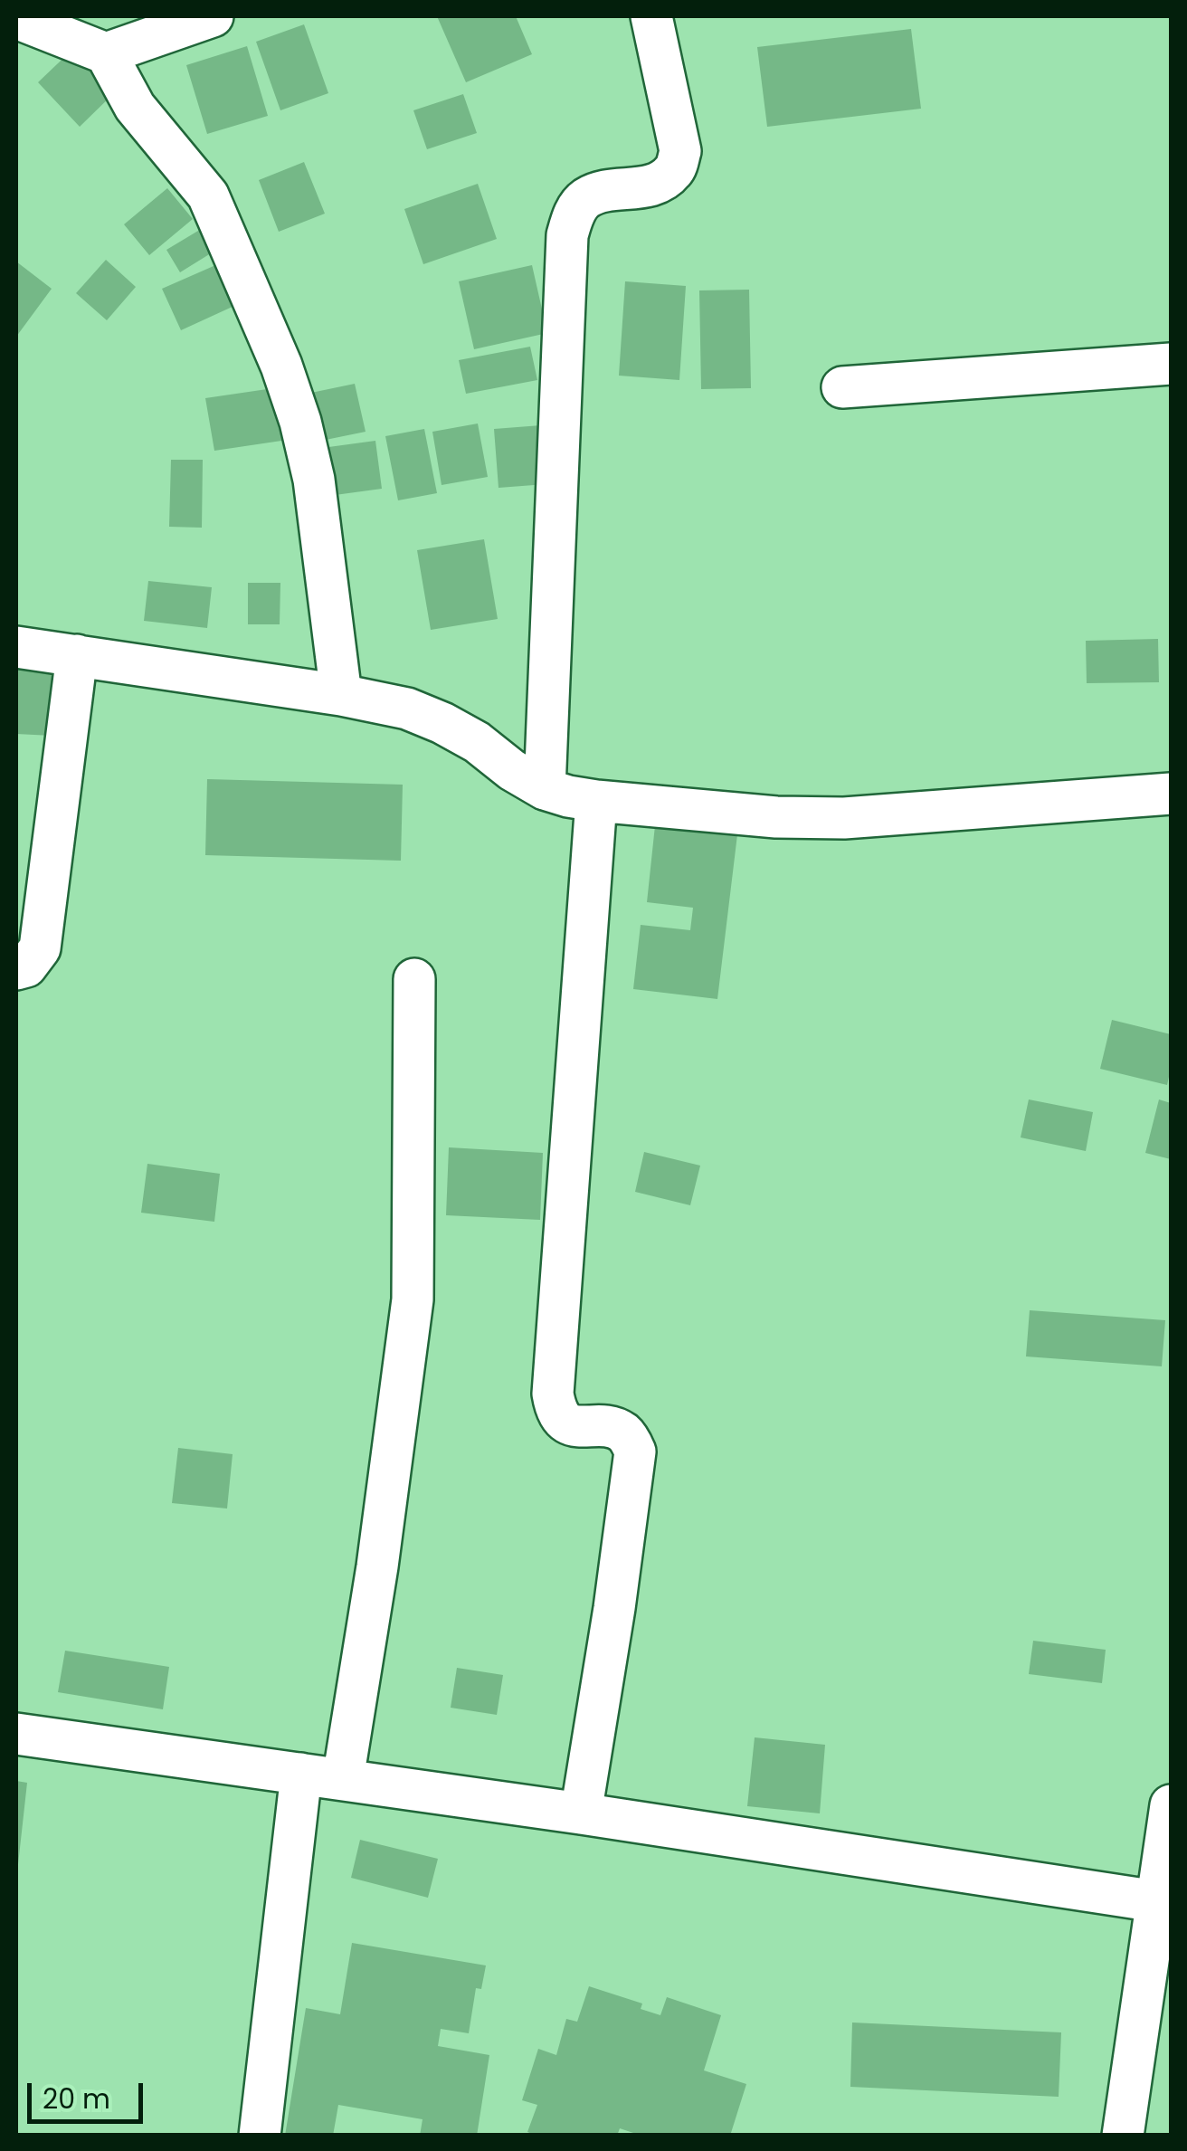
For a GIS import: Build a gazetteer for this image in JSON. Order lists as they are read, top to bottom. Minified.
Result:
{"scale_bar":"20 m"}
